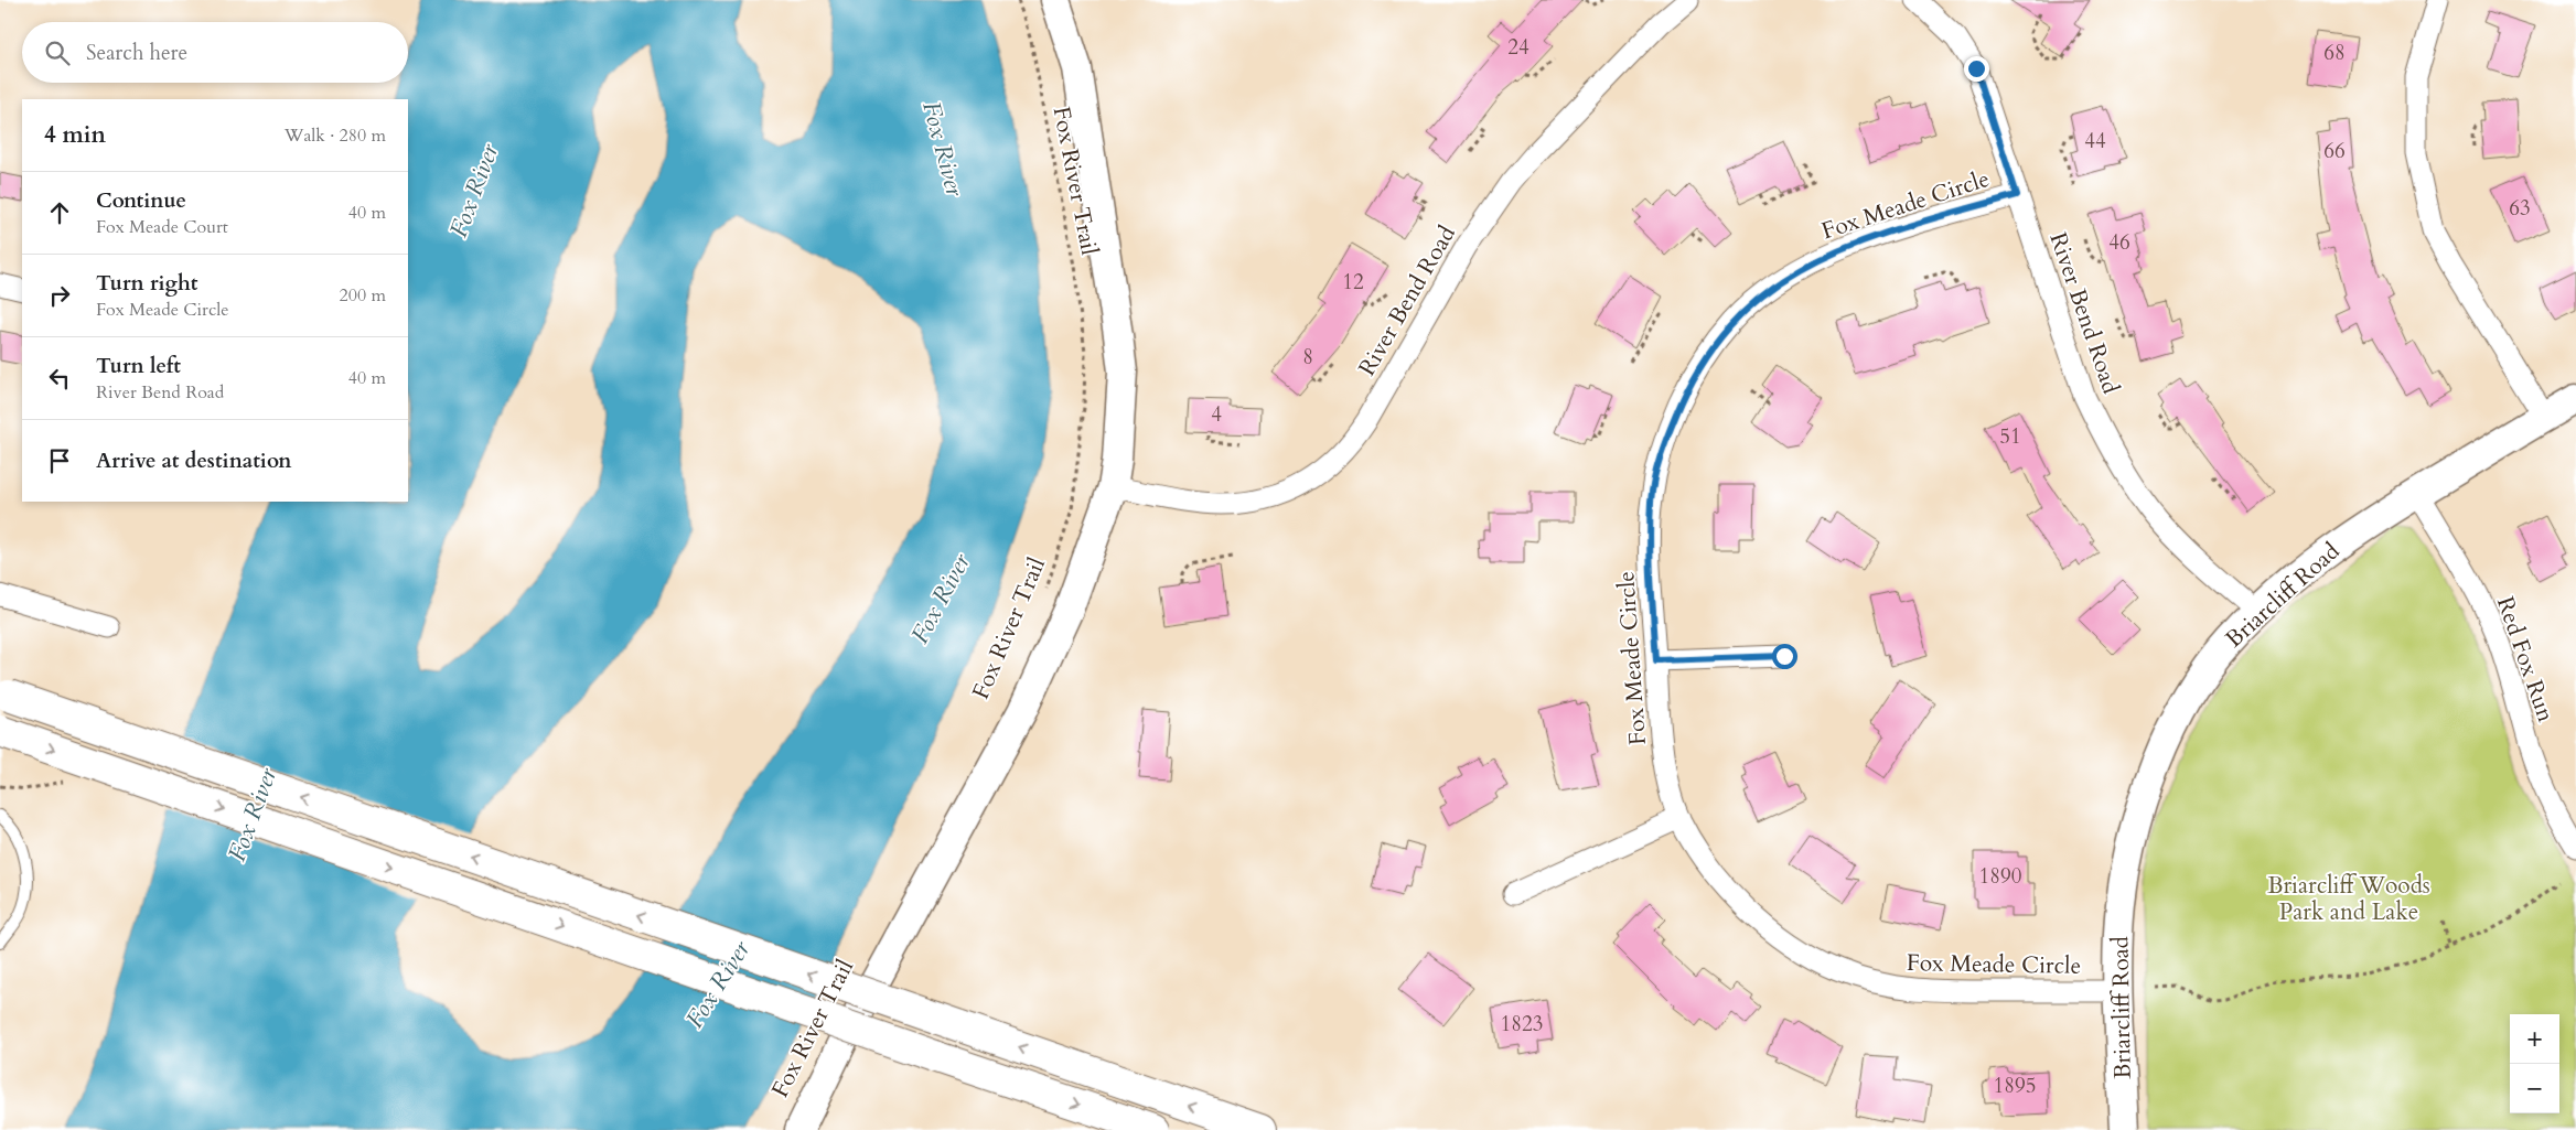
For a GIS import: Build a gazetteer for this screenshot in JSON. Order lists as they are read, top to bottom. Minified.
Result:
{"streets":{"street":["Fox Meade Circle","River Bend Road","Briarcliff Road","Red Fox Run"],"path":["Fox River Trail"]},"crossings":[["Fox Meade Circle","River Bend Road"],["Fox Meade Circle","Briarcliff Road"],["River Bend Road","Briarcliff Road"],["Briarcliff Road","Red Fox Run"]],"water":["Fox River"],"parks":["Briarcliff Woods Park and Lake"],"house_numbers":["24","68","44","66","63","46","12","8","4","51","1890","1823","1895"],"page":{"search":"Search here","heading":["4 min","Walk · 280 m"],"list":[["Continue","Fox Meade Court","40 m"],["Turn right","Fox Meade Circle","200 m"],["Turn left","River Bend Road","40 m"],"Arrive at destination"],"map_buttons":["+","−"]}}
